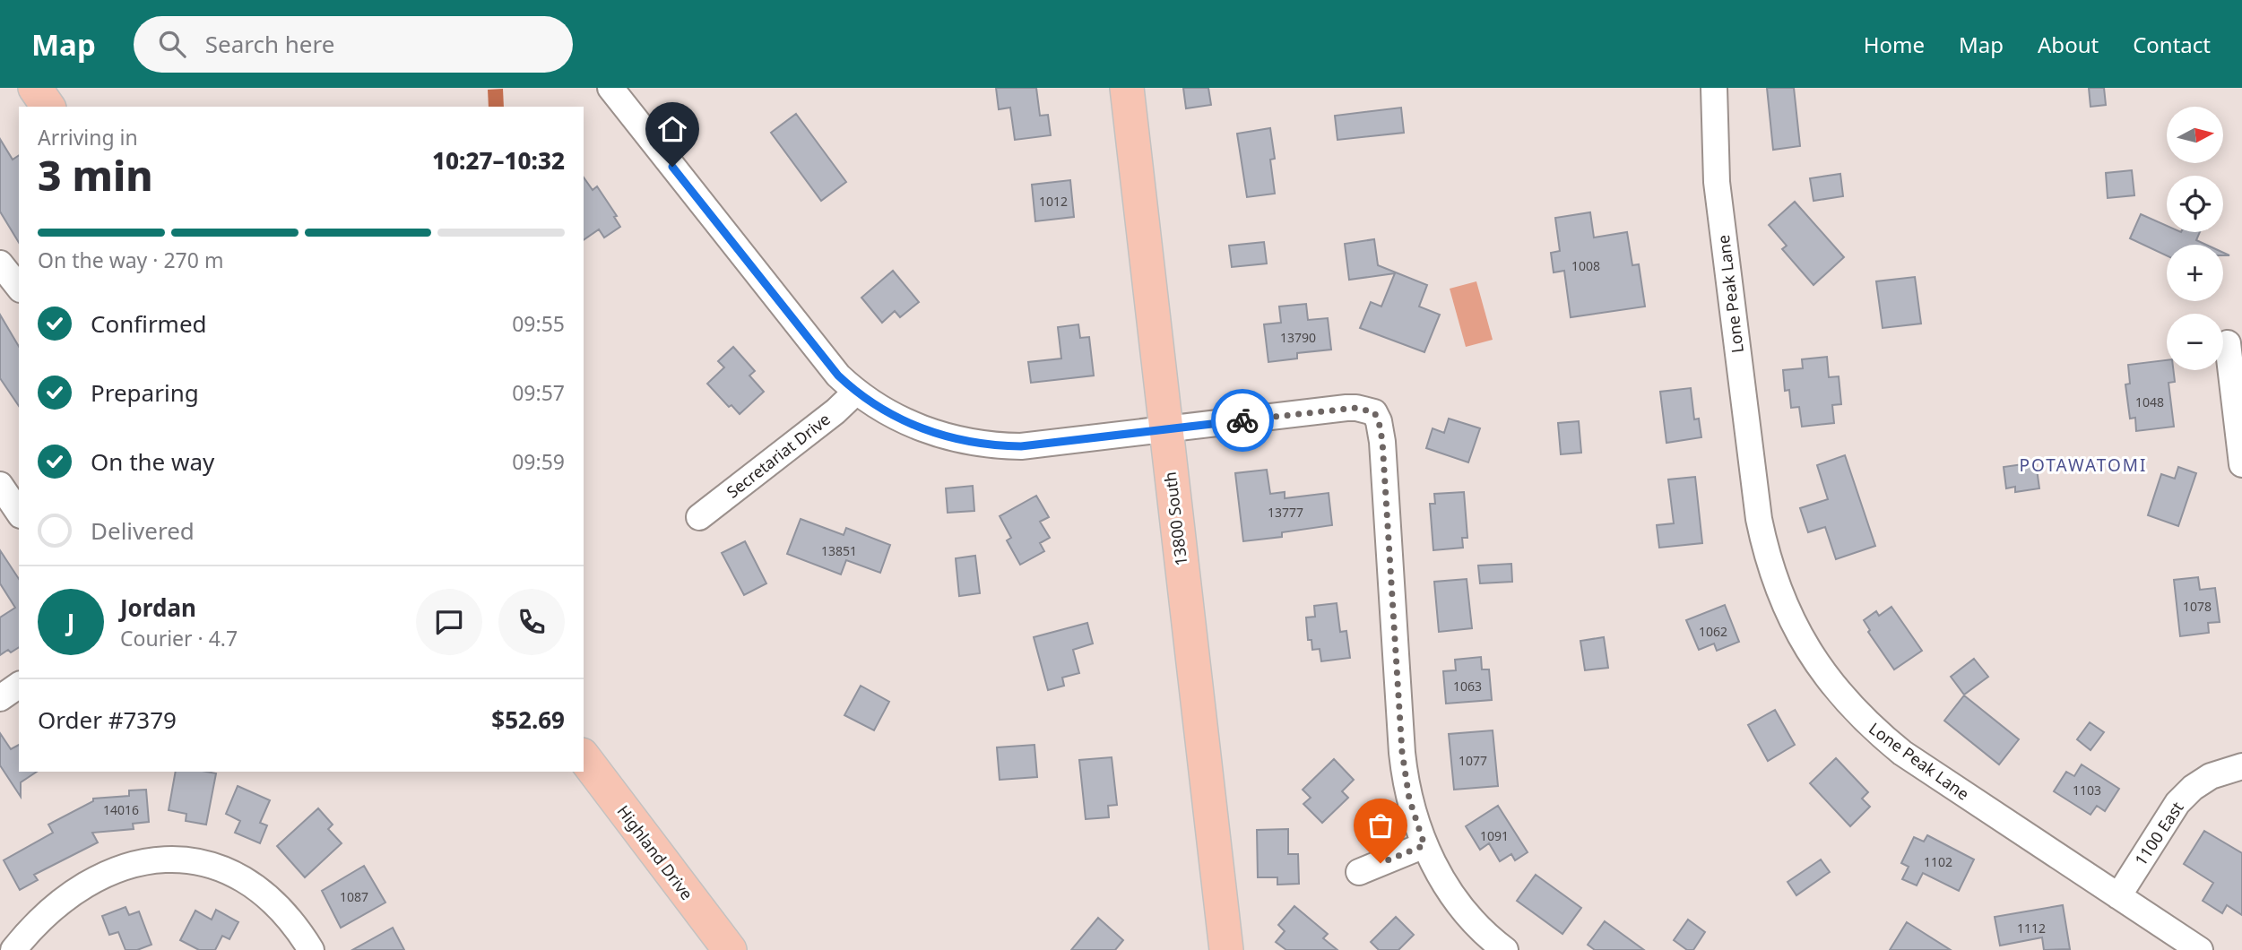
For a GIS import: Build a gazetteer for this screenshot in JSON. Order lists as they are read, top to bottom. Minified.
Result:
{"streets":{"main road":["13800 South","Highland Drive"],"street":["Lone Peak Lane","Secretariat Drive","1100 East"]},"crossings":[["Lone Peak Lane","1100 East"]],"districts":["POTAWATOMI"],"house_numbers":["1012","1008","13790","1048","13777","13851","1078","1062","1063","1077","1103","14016","1091","1102","1087","1112"],"north":"right","page":{"header":"Map","search":"Search here","nav":["Home","Map","About","Contact"],"map_buttons":["+","−"],"heading":["3 min","Arriving in","10:27–10:32"],"panel":["Jordan","Courier · 4.7","Order #7379","$52.69"],"bar":"On the way · 270 m","list":[["Confirmed","09:55"],["Preparing","09:57"],["On the way","09:59"],"Delivered"],"round":"J"}}
